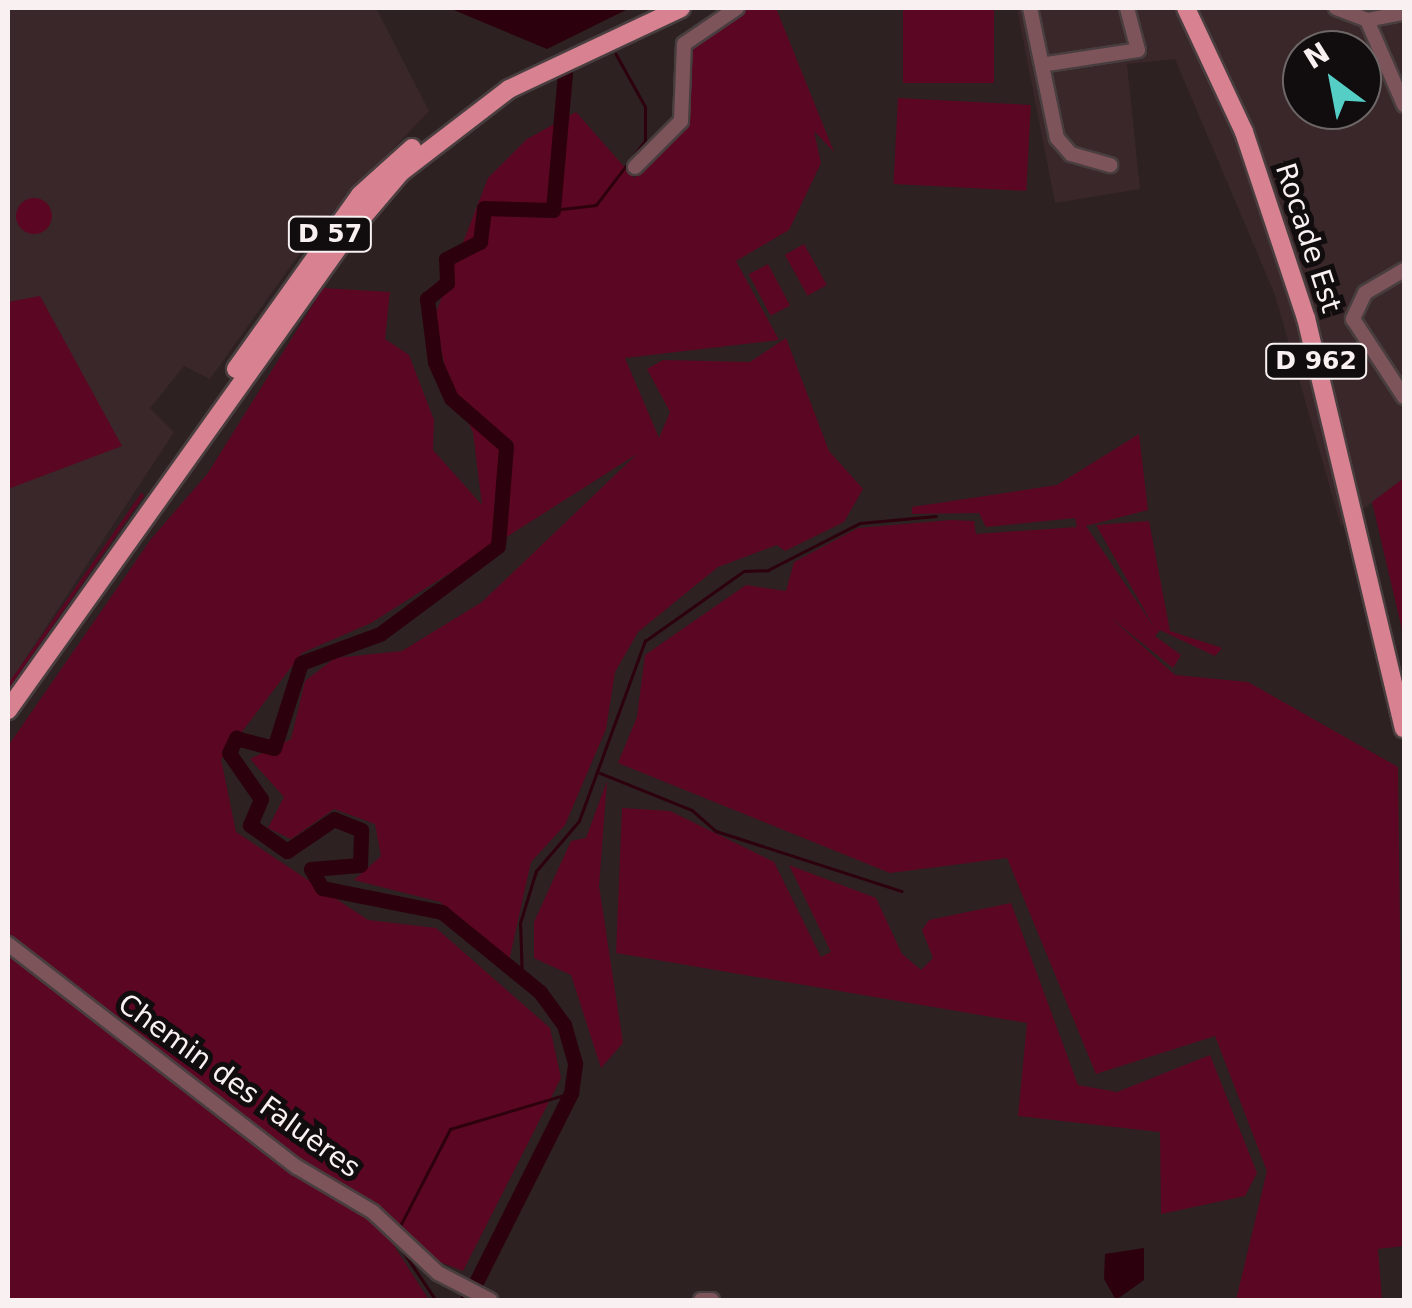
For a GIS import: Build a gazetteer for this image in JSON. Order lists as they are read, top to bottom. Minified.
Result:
{"streets":{"main road":["D 57","Rocade Est","D 962"],"street":["Chemin des Faluères"]},"north":"top left"}
